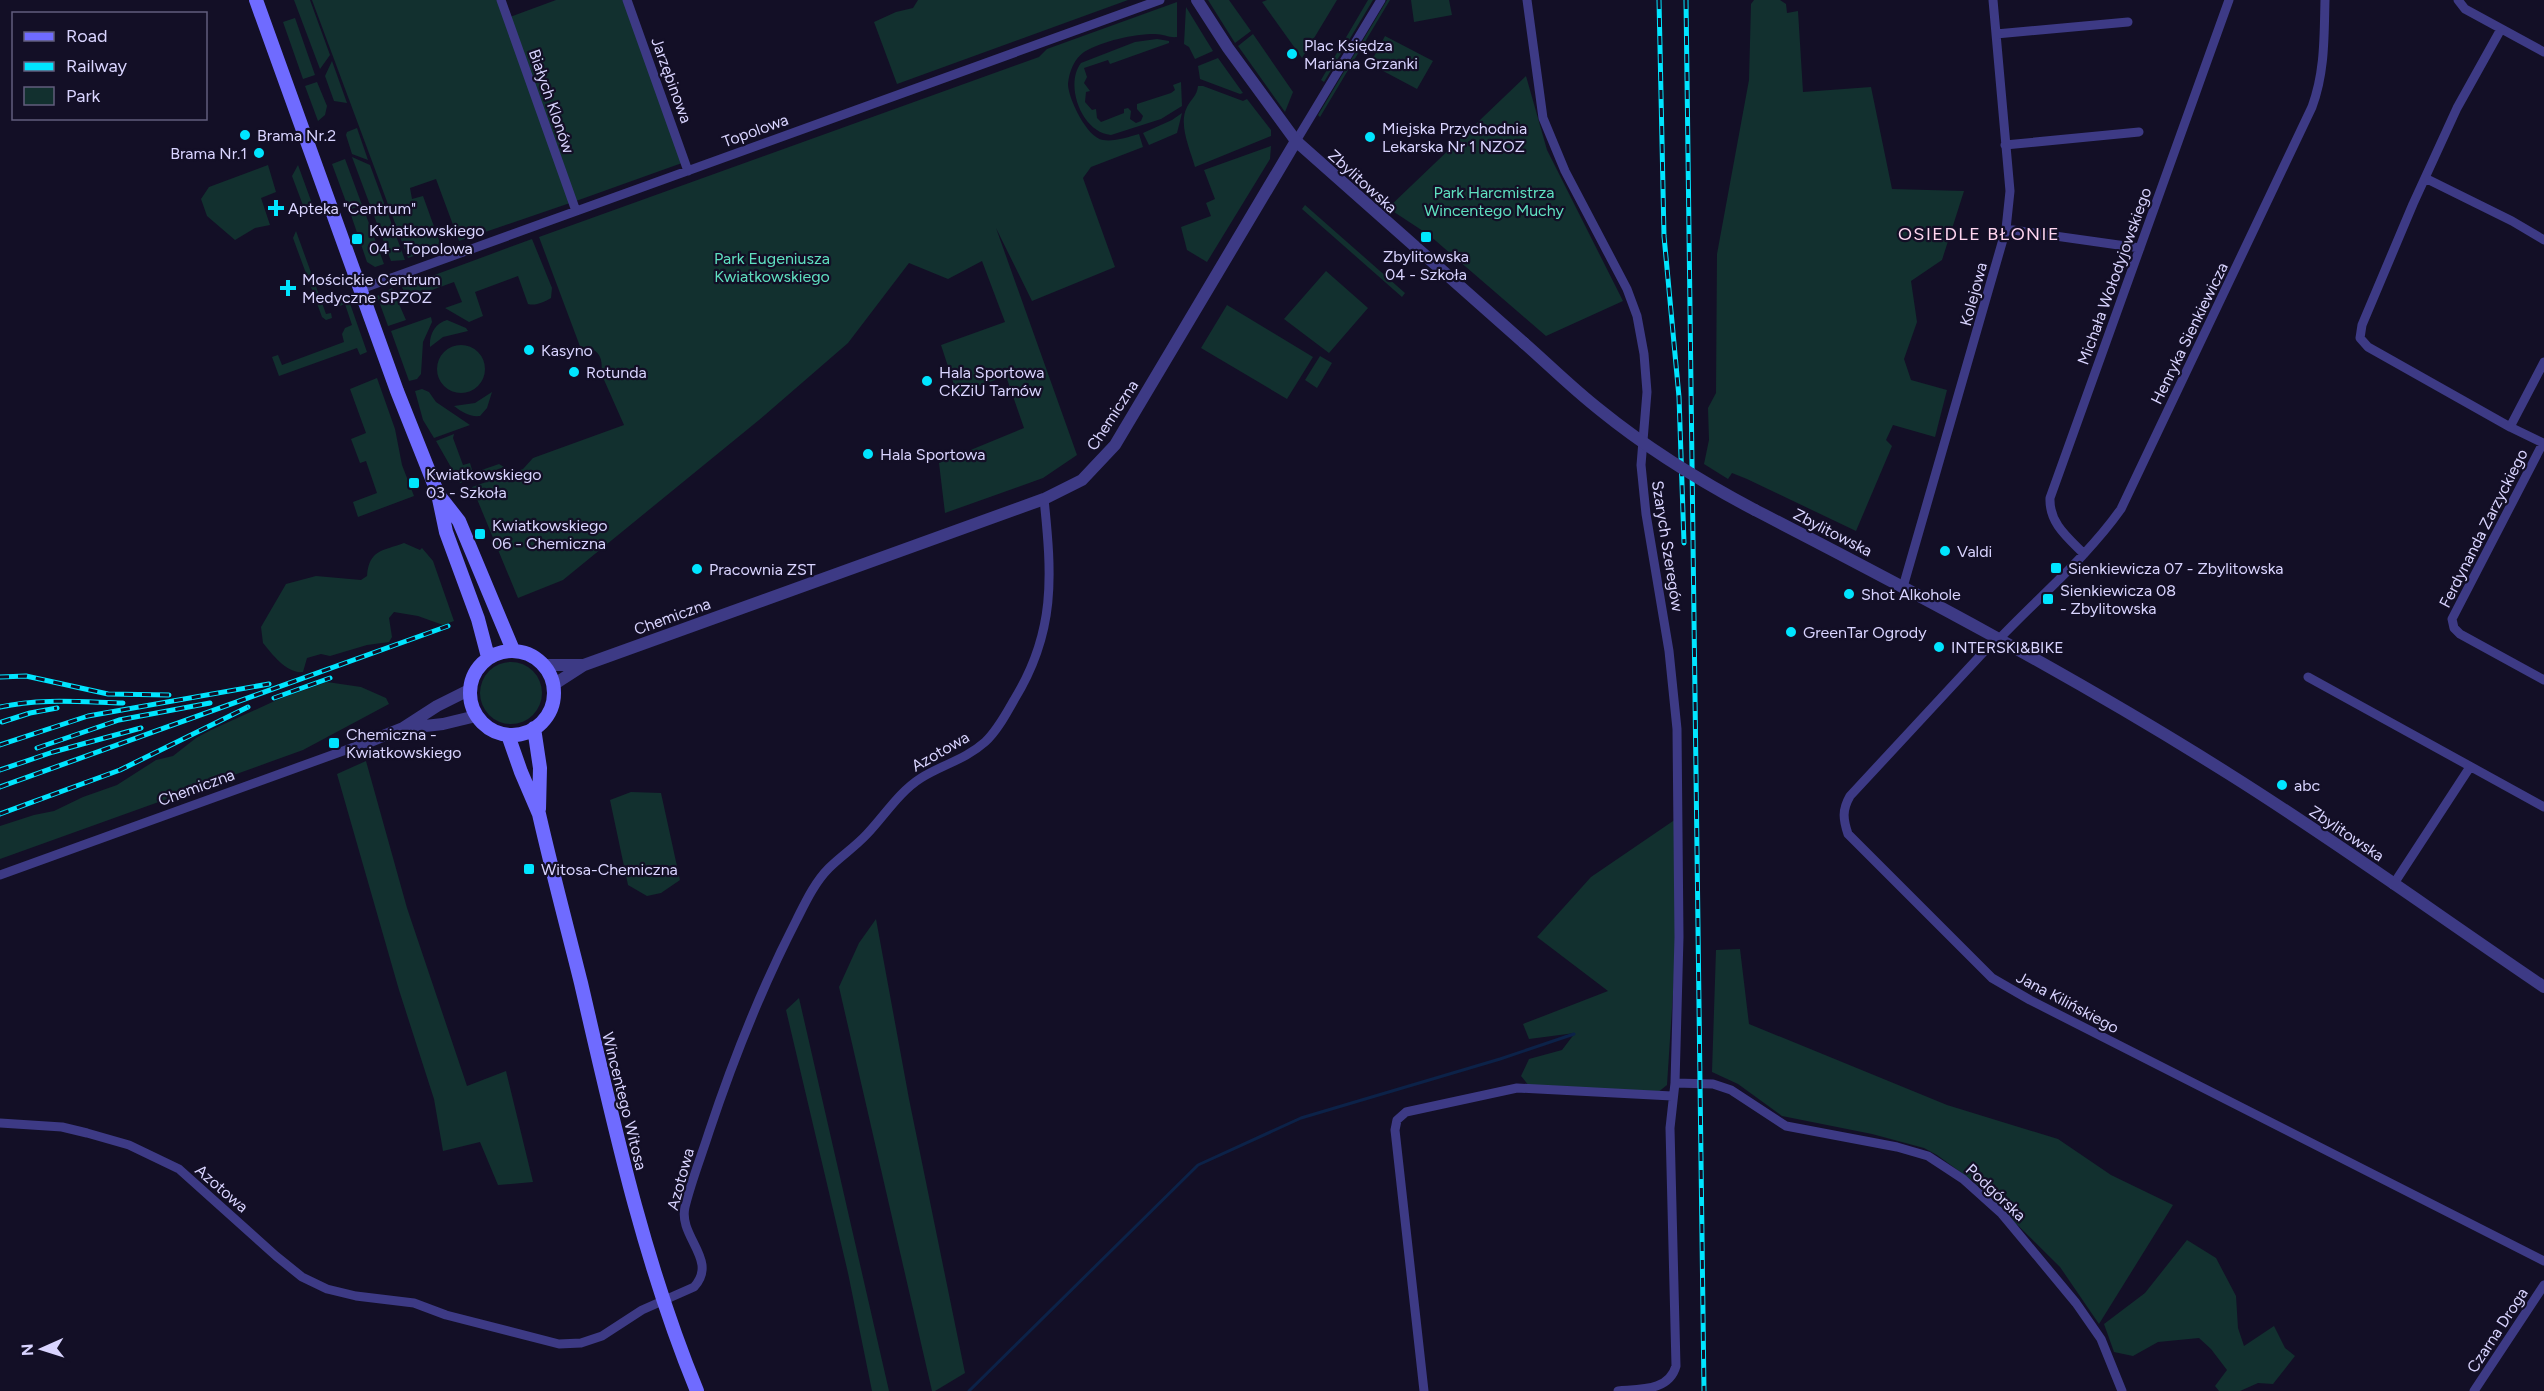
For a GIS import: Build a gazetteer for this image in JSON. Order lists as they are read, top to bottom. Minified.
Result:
{"streets":{"main road":["Wincentego Witosa"],"street":["Jarzębinowa","Białych Klonów","Topolowa","Zbylitowska","Michała Wołodyjowskiego","Kolejowa","Henryka Sienkiewicza","Chemiczna","Ferdynanda Zarzyckiego","Szarych Szeregów","Azotowa","Jana Kilińskiego","Podgórska","Czarna Droga"]},"crossings":[["Jarzębinowa","Topolowa"],["Białych Klonów","Topolowa"],["Zbylitowska","Kolejowa"],["Zbylitowska","Henryka Sienkiewicza"],["Zbylitowska","Chemiczna"],["Zbylitowska","Jana Kilińskiego"],["Michała Wołodyjowskiego","Henryka Sienkiewicza"],["Henryka Sienkiewicza","Jana Kilińskiego"],["Chemiczna","Azotowa"],["Chemiczna","Wincentego Witosa"],["Szarych Szeregów","Podgórska"],["Azotowa","Wincentego Witosa"]],"districts":["OSIEDLE BŁONIE"],"parks":["Park Harcmistrza Wincentego Muchy","Park Eugeniusza Kwiatkowskiego"],"places":{"other":["Plac Księdza Mariana Grzanki","Brama Nr.2","Miejska Przychodnia Lekarska Nr 1 NZOZ","Brama Nr.1","Kasyno","Rotunda","Hala Sportowa CKZiU Tarnów","Hala Sportowa","Valdi","Pracownia ZST","Shot Alkohole","GreenTar Ogrody","INTERSKI&BIKE","abc"],"health":["Apteka \"Centrum\"","Mościckie Centrum Medyczne SPZOZ"],"transit":["Zbylitowska 04 - Szkoła","Kwiatkowskiego 04 - Topolowa","Kwiatkowskiego 03 - Szkoła","Kwiatkowskiego 06 - Chemiczna","Sienkiewicza 07 - Zbylitowska","Sienkiewicza 08 - Zbylitowska","Chemiczna - Kwiatkowskiego","Witosa-Chemiczna"]},"legend":["Road","Railway","Park"],"north":"left"}
